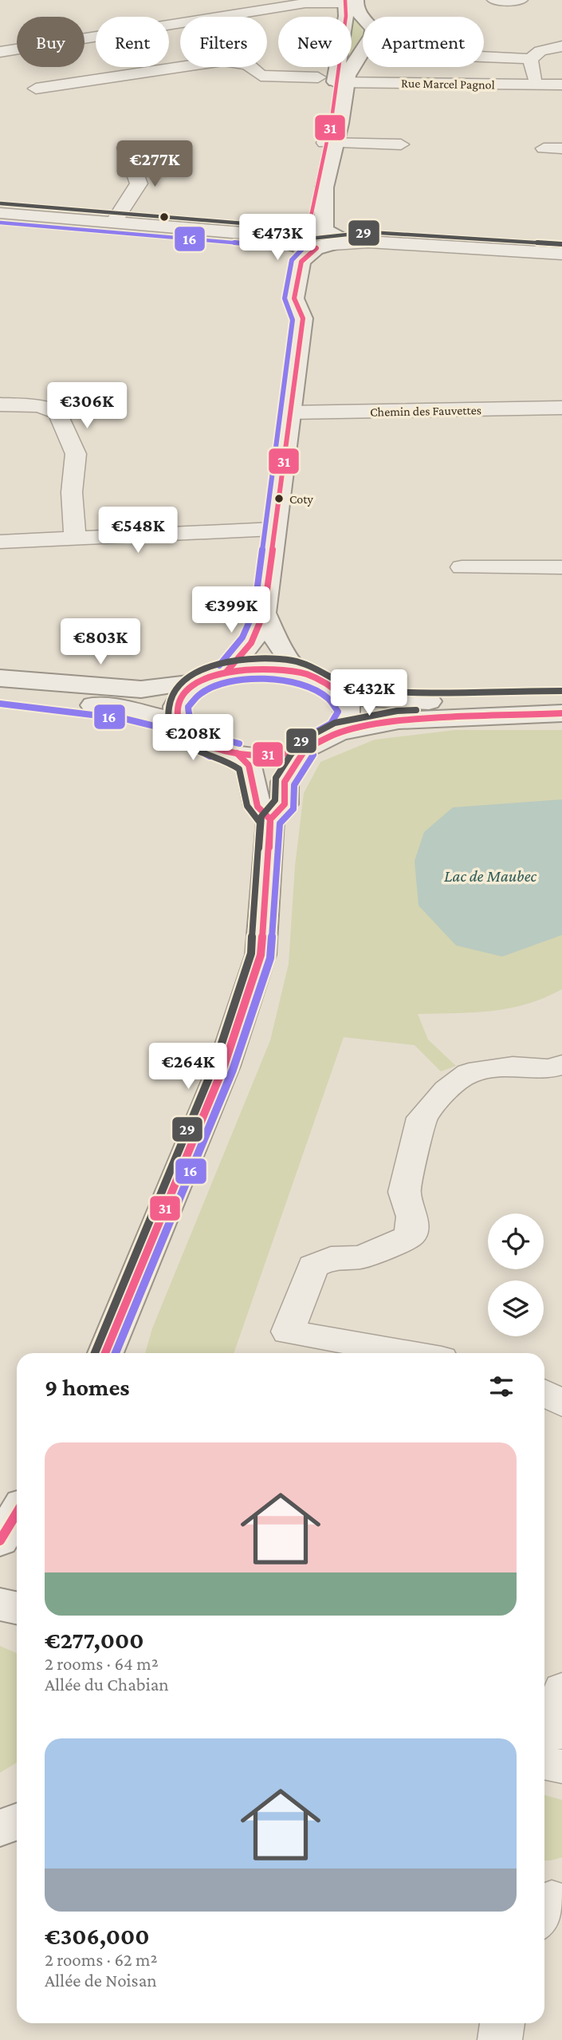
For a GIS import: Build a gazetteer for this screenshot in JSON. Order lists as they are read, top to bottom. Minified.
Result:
{"streets":{"street":["Rue Marcel Pagnol","Chemin des Fauvettes"]},"water":["Lac de Maubec"],"places":["Coty"],"lines":["transit line 31","transit line 29","transit line 16"],"page":{"chip":["Buy","Rent","Filters","New","Apartment"],"price":["€277K","€473K","€306K","€548K","€399K","€803K","€432K","€208K","€264K"],"heading":"9 homes","list":[{"name":"€277,000","note":"2 rooms · 64 m² · Allée du Chabian"},{"name":"€306,000","note":"2 rooms · 62 m² · Allée de Noisan"}]}}
